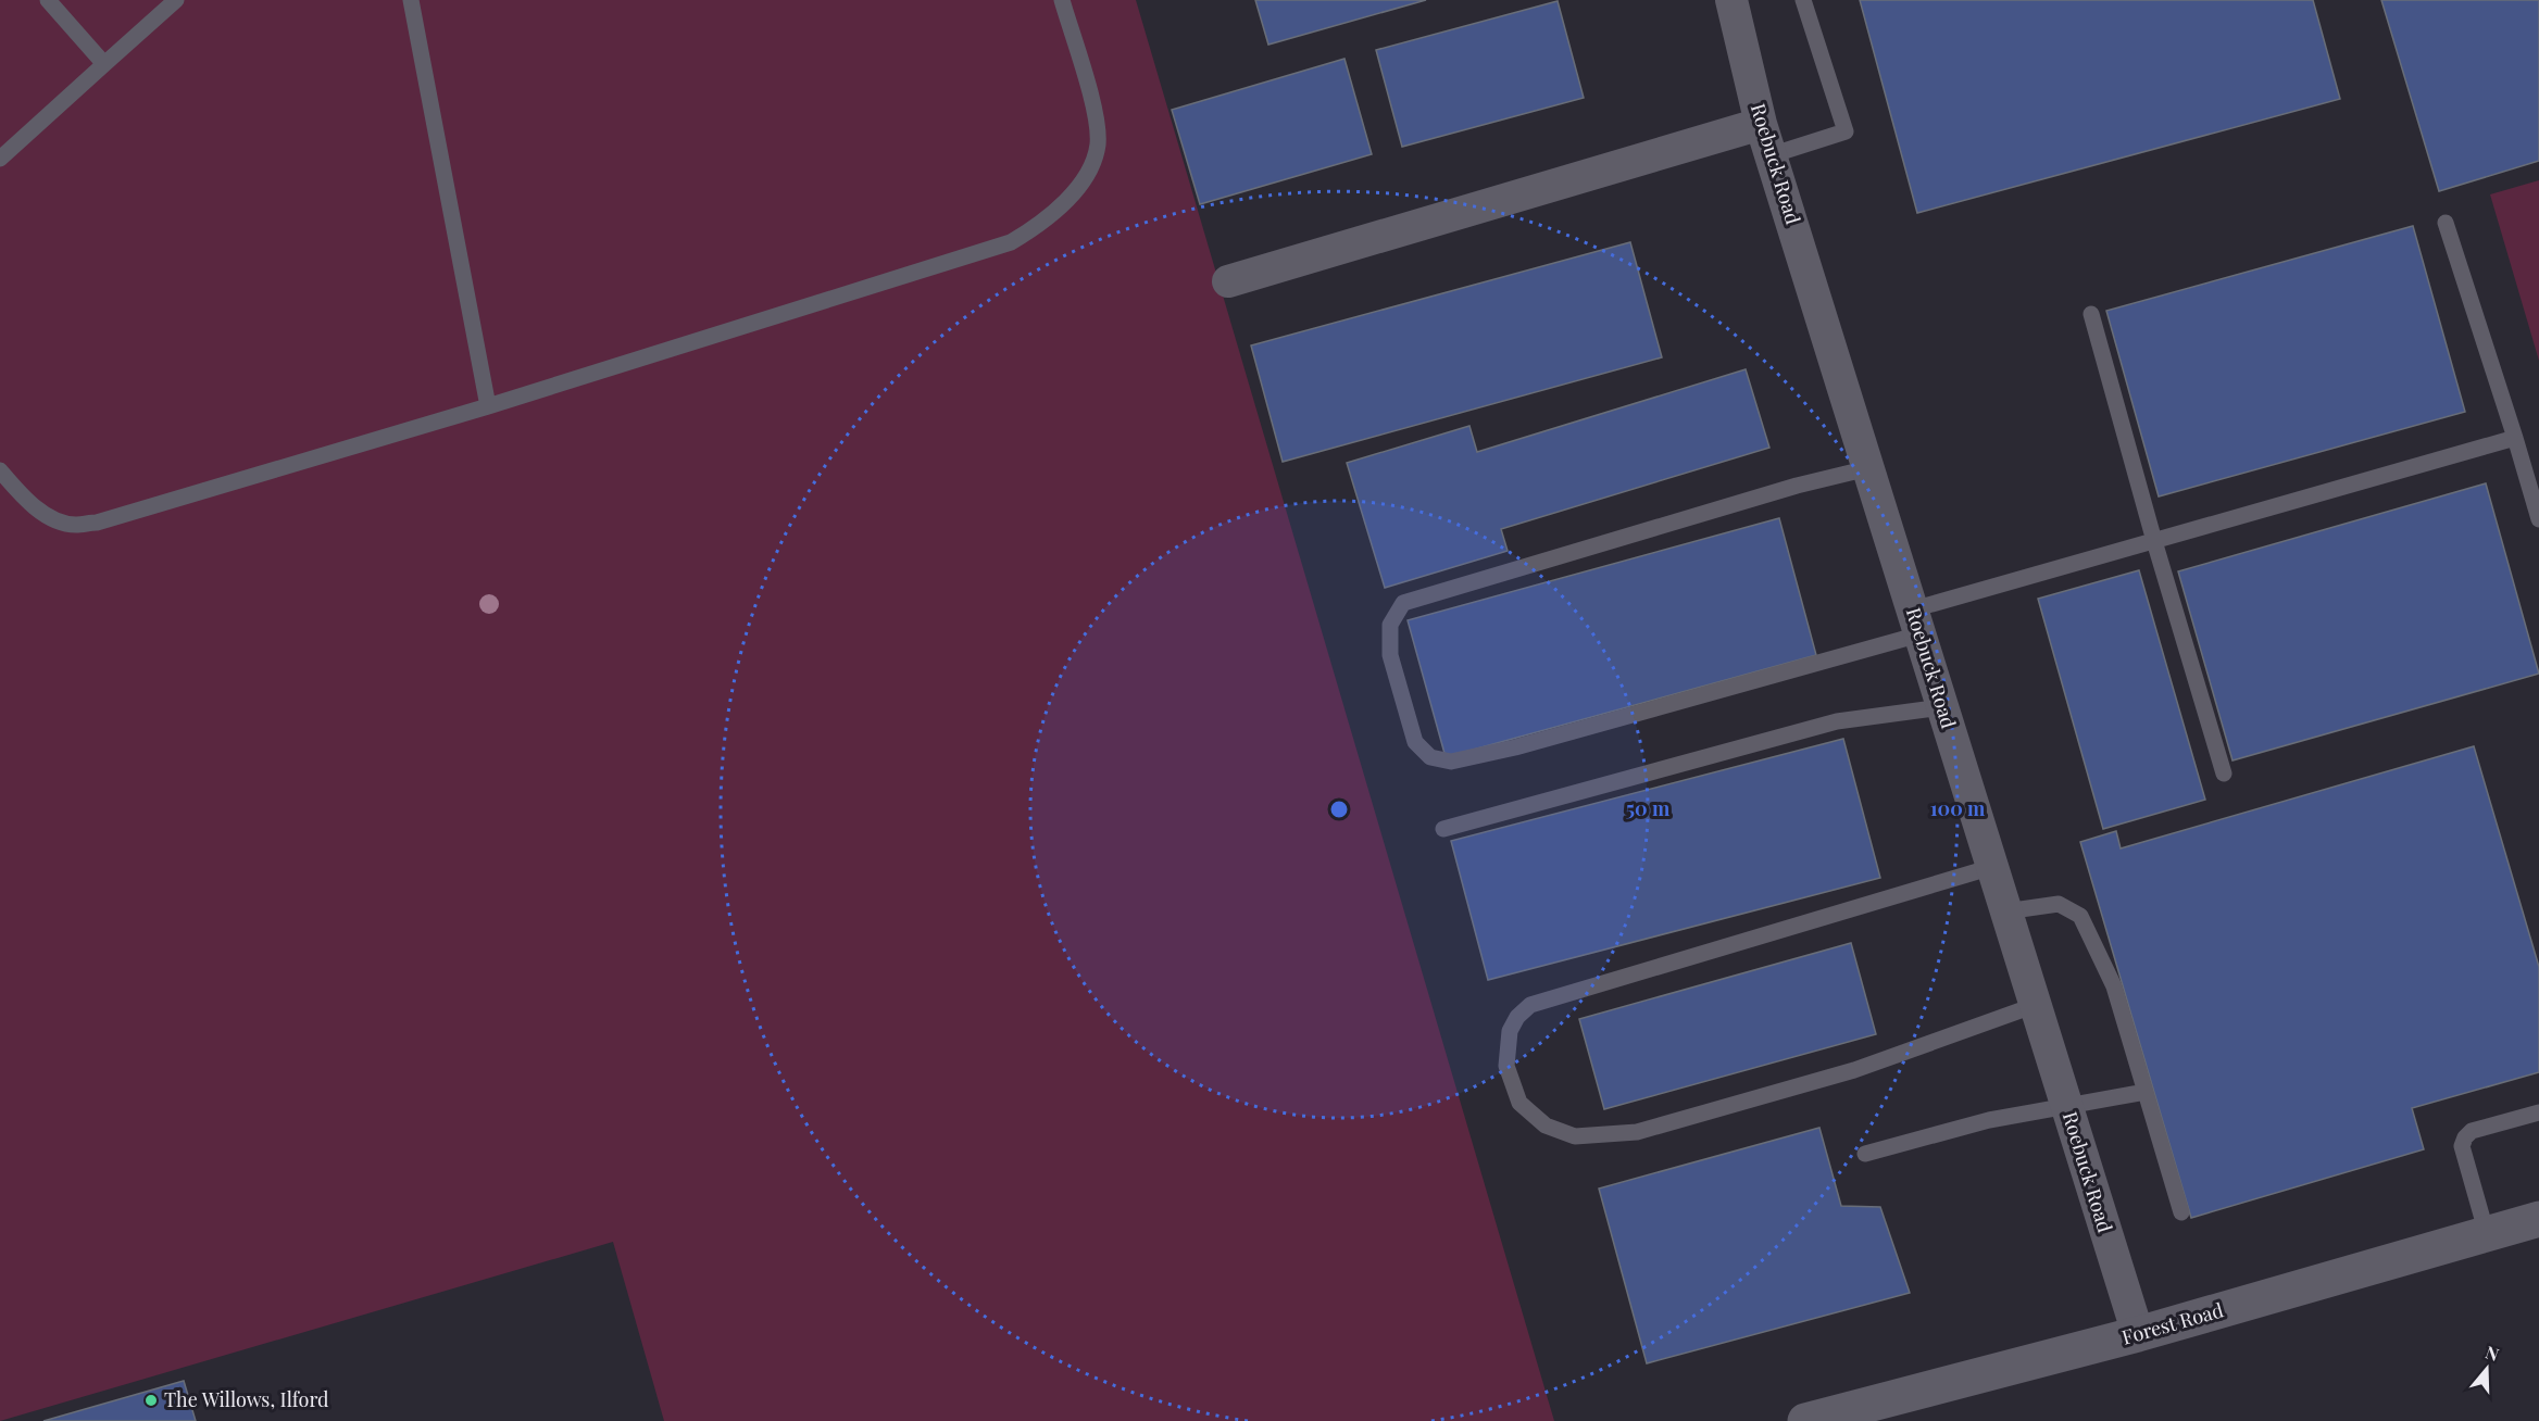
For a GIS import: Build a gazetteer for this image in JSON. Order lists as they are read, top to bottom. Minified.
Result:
{"streets":{"street":["Roebuck Road","Forest Road"]},"crossings":[["Roebuck Road","Forest Road"]],"places":["The Willows, Ilford"],"north":"top","rings":["50 m","100 m"]}
